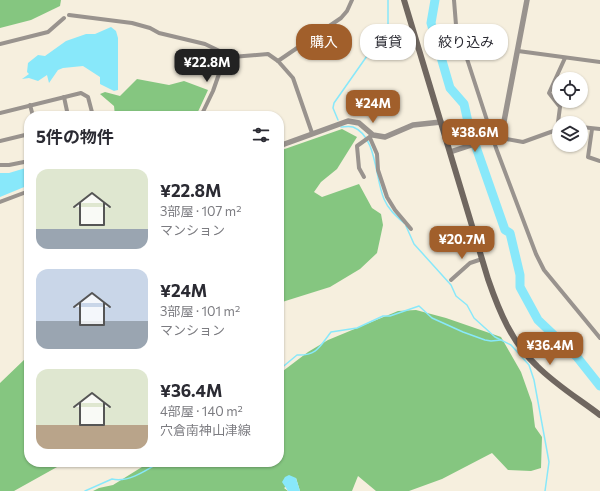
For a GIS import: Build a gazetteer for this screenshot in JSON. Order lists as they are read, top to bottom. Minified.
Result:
{"page":{"chip":["購入","賃貸","絞り込み"],"price":["¥22.8M","¥24M","¥38.6M","¥20.7M","¥36.4M"],"heading":"5件の物件","list":[{"name":"¥22.8M","note":"3部屋 · 107 m² · マンション"},{"name":"¥24M","note":"3部屋 · 101 m² · マンション"},{"name":"¥36.4M","note":"4部屋 · 140 m² · 穴倉南神山津線"}]}}
